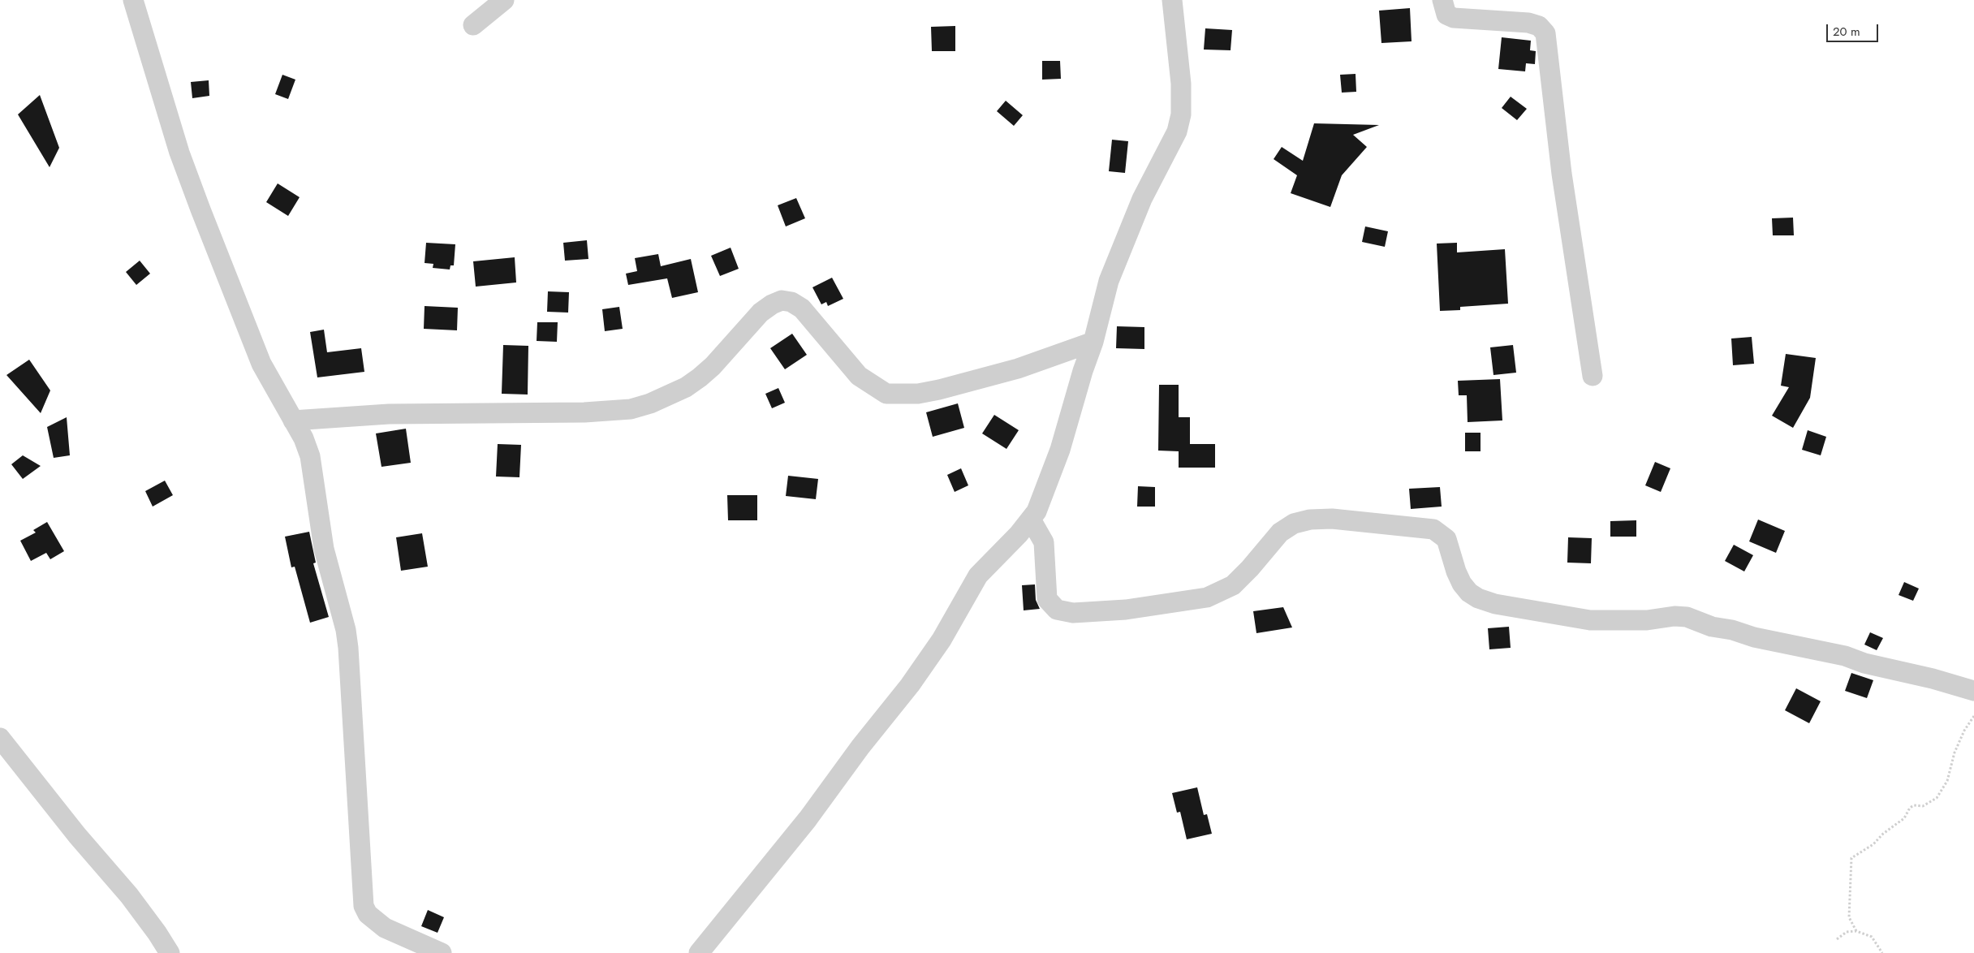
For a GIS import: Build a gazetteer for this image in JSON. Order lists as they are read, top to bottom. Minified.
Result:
{"scale_bar":"20 m"}
